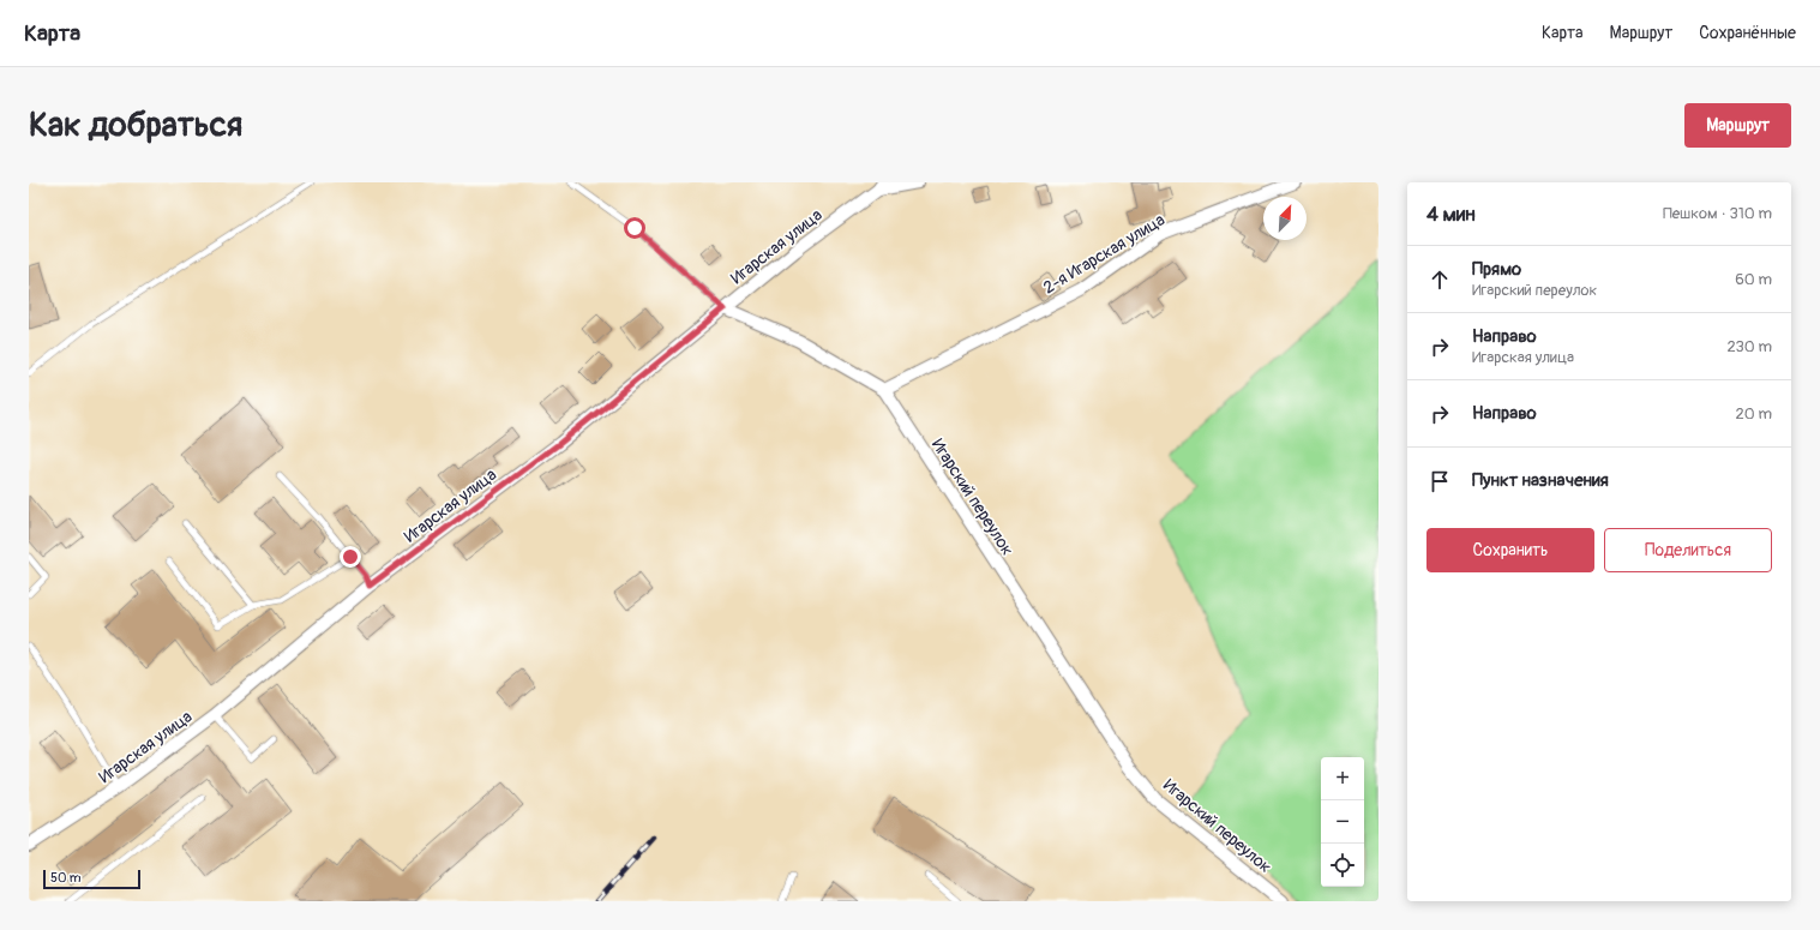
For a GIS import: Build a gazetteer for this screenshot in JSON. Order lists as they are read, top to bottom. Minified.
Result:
{"streets":{"street":["Игарская улица","2-я Игарская улица","Игарский переулок"]},"crossings":[["Игарская улица","Игарский переулок"],["2-я Игарская улица","Игарский переулок"]],"scale_bar":"50 m","north":"top right","page":{"header":"Карта","nav":["Карта","Маршрут","Сохранённые"],"buttons":["Маршрут",["Сохранить","Поделиться"]],"title":"Как добраться","heading":["4 мин","Пешком · 310 m"],"list":[["Прямо","Игарский переулок","60 m"],["Направо","Игарская улица","230 m"],["Направо","20 m"],"Пункт назначения"],"map_buttons":["+","−"],"scale":"50 m"}}
